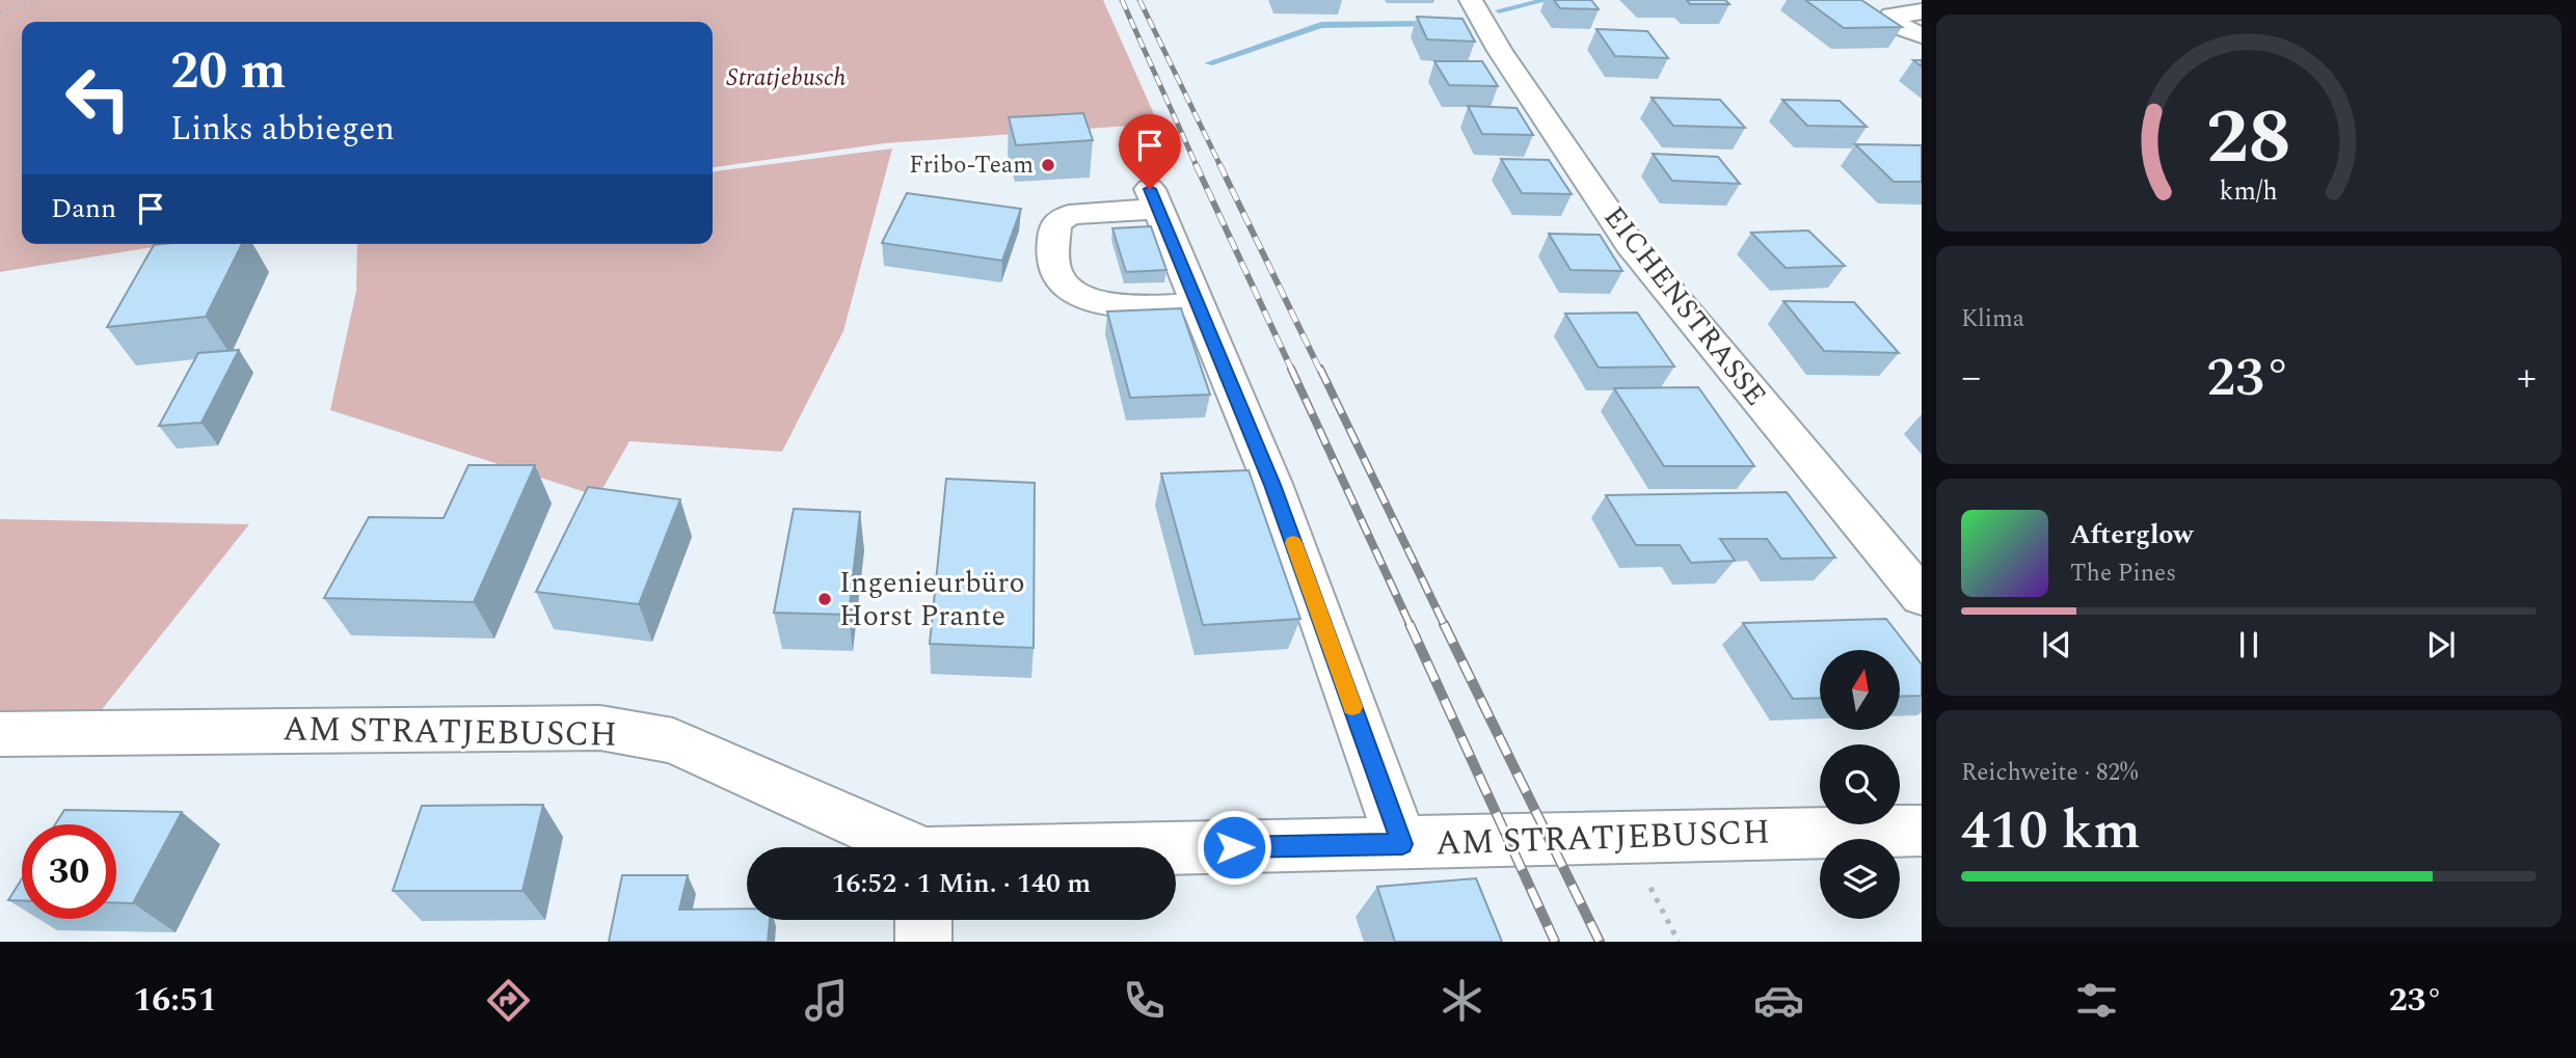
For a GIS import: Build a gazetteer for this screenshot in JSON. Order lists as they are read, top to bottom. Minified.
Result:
{"streets":{"street":["EICHENSTRASSE","AM STRATJEBUSCH"]},"parks":["Stratjebusch"],"places":["Fribo-Team","Ingenieurbüro Horst Prante"],"north":"top","page":{"turn":["20 m","Links abbiegen"],"then":"Dann","tile":["Klima",["Reichweite · 82%","410 km"]],"heat":["−","23°","+"],"song":["Afterglow","The Pines"],"limit":"30","trip":"16:52 · 1 Min. · 140 m","tabs":["16:51","23°"],"gauge":["28","km/h"]}}
